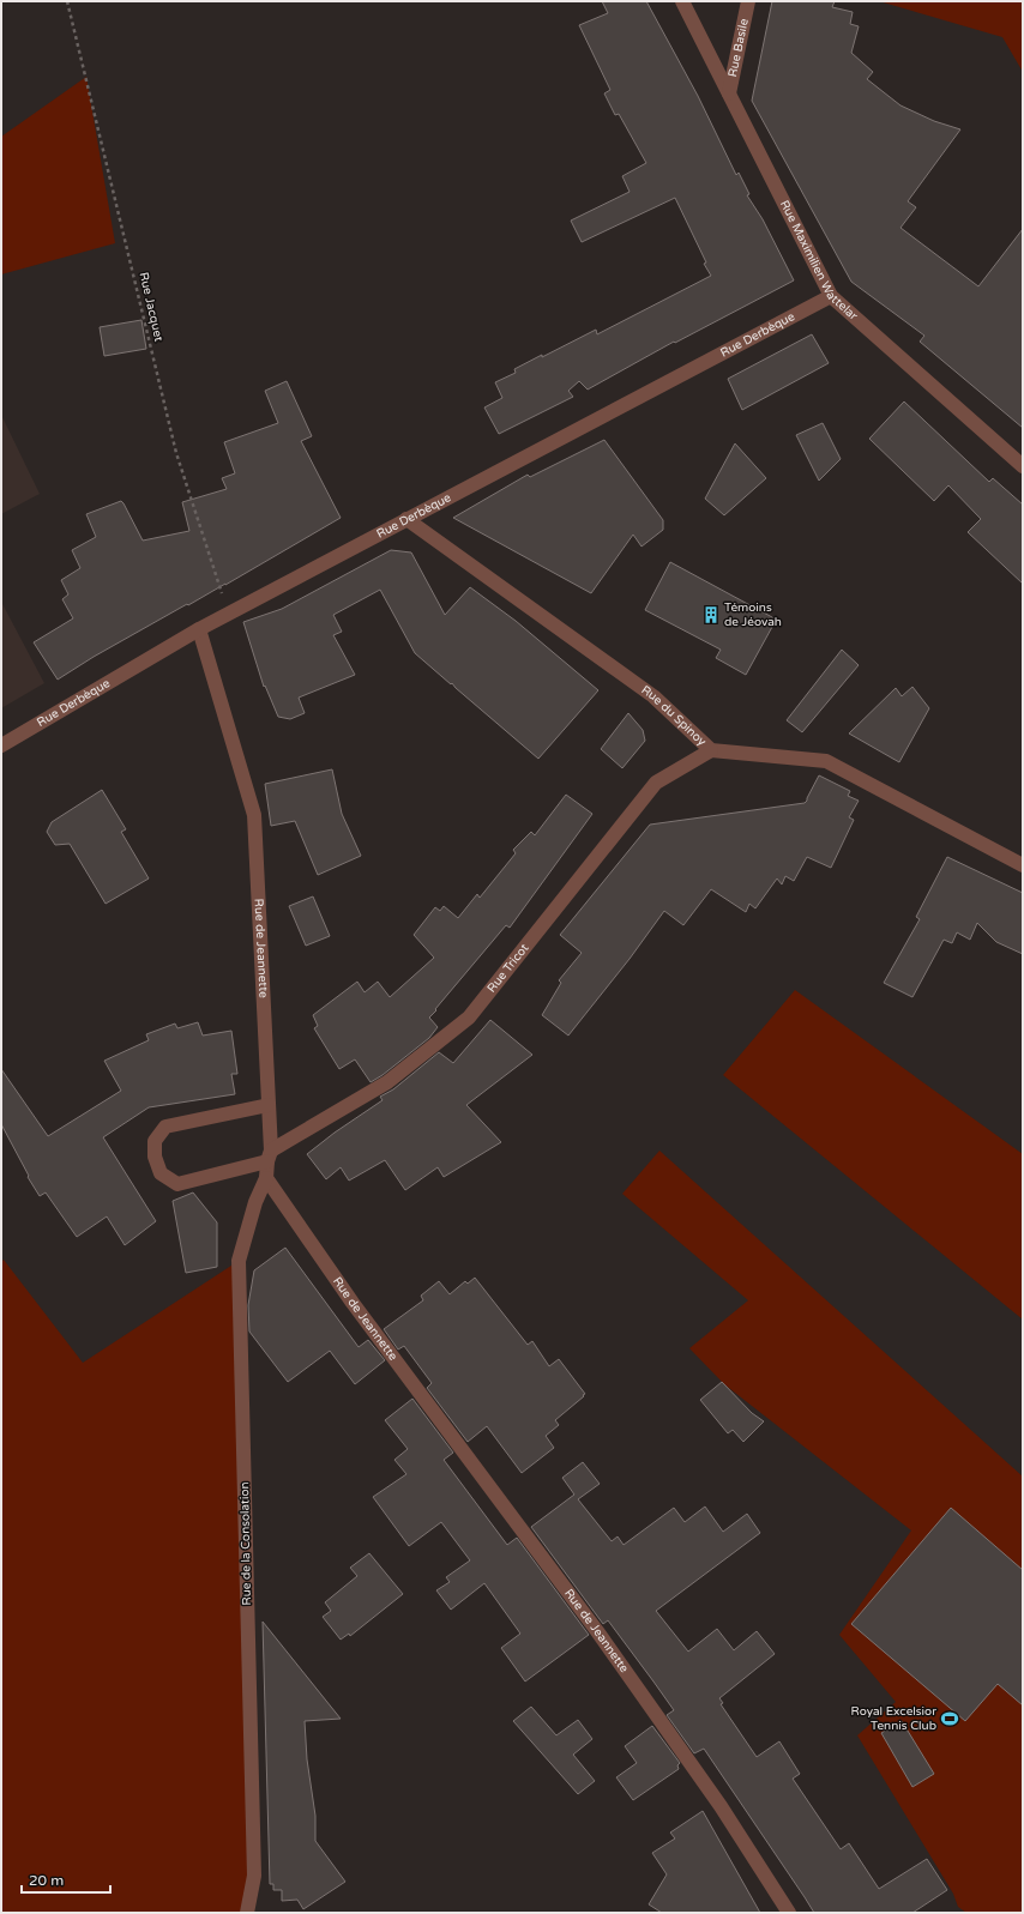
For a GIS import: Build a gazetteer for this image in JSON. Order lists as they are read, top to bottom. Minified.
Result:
{"streets":{"street":["Rue Basile","Rue Maximilien Wattelar","Rue Derbèque","Rue du Spinoy","Rue de Jeannette","Rue Tricot","Rue de la Consolation"],"path":["Rue Jacquet"]},"crossings":[["Rue Basile","Rue Maximilien Wattelar"],["Rue Maximilien Wattelar","Rue Derbèque"],["Rue Jacquet","Rue Derbèque"],["Rue Derbèque","Rue du Spinoy"],["Rue Derbèque","Rue de Jeannette"],["Rue du Spinoy","Rue Tricot"],["Rue de Jeannette","Rue Tricot"],["Rue de Jeannette","Rue de la Consolation"]],"places":{"building":["Témoins de Jéovah"],"sports":["Royal Excelsior Tennis Club"]},"scale_bar":"20 m"}
